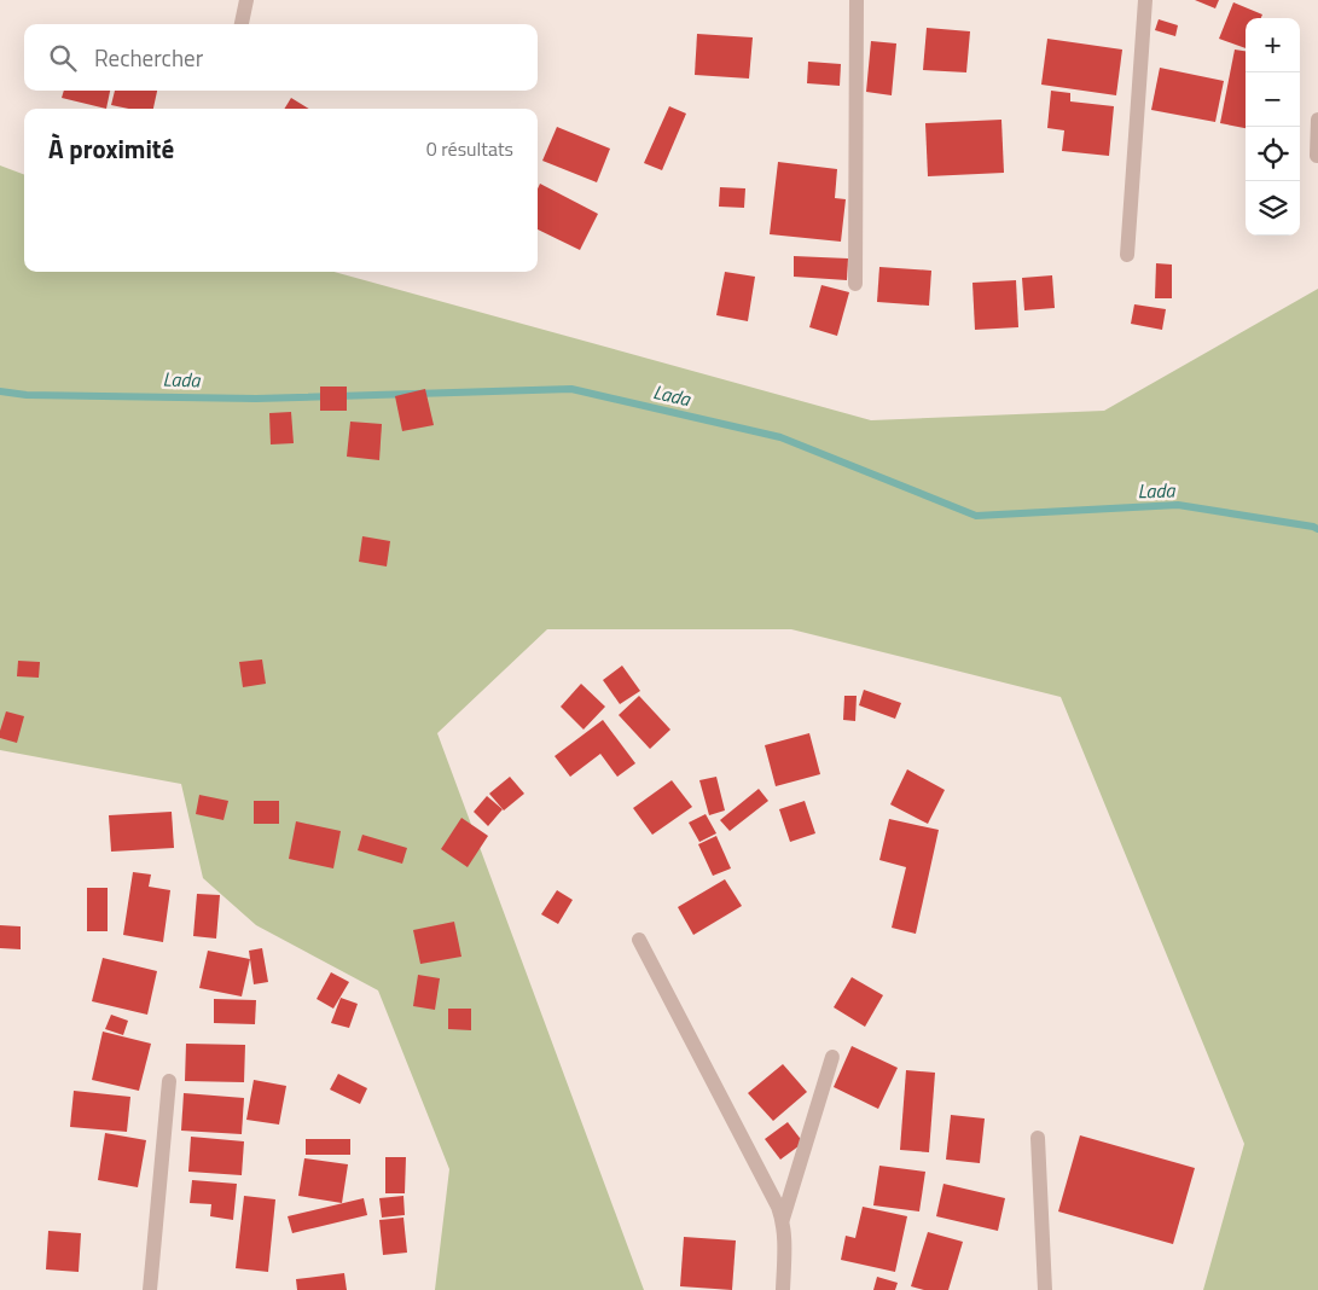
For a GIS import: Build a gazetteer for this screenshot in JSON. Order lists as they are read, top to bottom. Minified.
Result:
{"water":["Lada"],"page":{"map_buttons":["+","−"],"search":"Rechercher","heading":["À proximité","0 résultats"]}}
